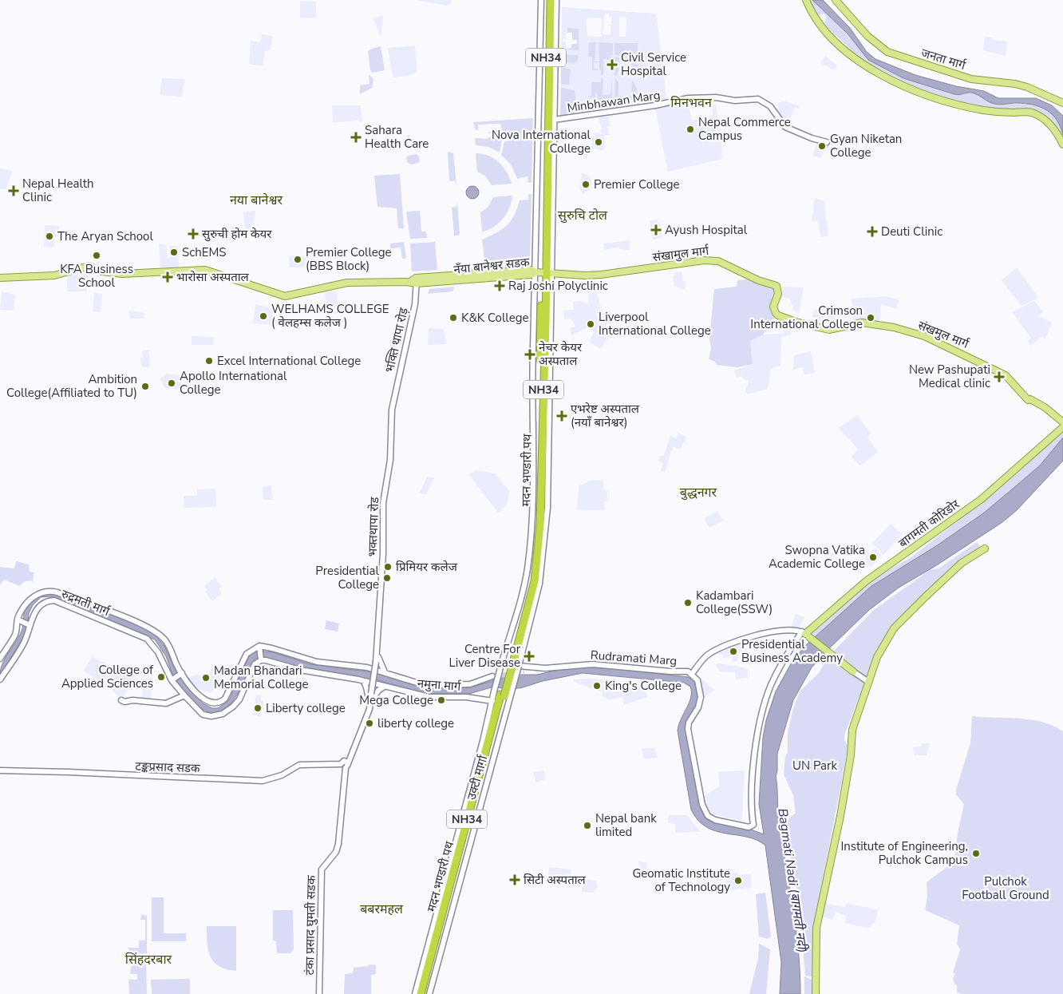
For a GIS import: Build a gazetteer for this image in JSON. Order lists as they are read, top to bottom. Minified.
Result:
{"streets":{"highway":["NH34","मदन भण्डारी पथ"],"main road":["जनता मार्ग","संखामुल मार्ग","नँया बानेश्वर सडक","संखमुल मार्ग","बागमती कोरिडोर"],"street":["Minbhawan Marg","भक्ति थापा रोड़","भक्तथापा रोड","रुद्रमती मार्ग","Rudramati Marg","नमुना मार्ग","टङ्कप्रसाद सडक","उक्टी मार्गा","टंका प्रसाद घुमती सडक"]},"crossings":[["NH34","संखामुल मार्ग"],["NH34","नँया बानेश्वर सडक"],["NH34","मदन भण्डारी पथ"],["NH34","Rudramati Marg"],["NH34","उक्टी मार्गा"],["संखामुल मार्ग","नँया बानेश्वर सडक"],["संखामुल मार्ग","संखमुल मार्ग"],["संखामुल मार्ग","मदन भण्डारी पथ"],["नँया बानेश्वर सडक","भक्ति थापा रोड़"],["नँया बानेश्वर सडक","मदन भण्डारी पथ"],["भक्ति थापा रोड़","भक्तथापा रोड"],["मदन भण्डारी पथ","Rudramati Marg"],["मदन भण्डारी पथ","उक्टी मार्गा"],["बागमती कोरिडोर","Rudramati Marg"],["रुद्रमती मार्ग","नमुना मार्ग"],["टङ्कप्रसाद सडक","टंका प्रसाद घुमती सडक"]],"districts":["मिनभवन","नया बानेश्वर","सुरुचि टोल","बुद्धनगर","बबरमहल","सिंहदरबार"],"water":["Bagmati Nadi (बागमती नदी)"],"parks":["UN Park","Pulchok Football Ground"],"places":{"health":["Civil Service Hospital","Sahara Health Care","Nepal Health Clinic","Ayush Hospital","Deuti Clinic","सुरुची होम केयर","भारोसा अस्पताल","Raj Joshi Polyclinic","नेचर केयर अस्पताल","New Pashupati Medical clinic","एभरेष्ट अस्पताल (नयाँ बानेश्वर)","Centre For Liver Disease","सिटी अस्पताल"],"other":["Nepal Commerce Campus","Nova International College","Gyan Niketan College","Premier College","The Aryan School","SchEMS","KFA Business School","Premier College (BBS Block)","WELHAMS COLLEGE ( वेलहम्स कलेज )","K&K College","Crimson International College","Liverpool International College","Excel International College","Apollo International College","Ambition College(Affiliated to TU)","Swopna Vatika Academic College","प्रिमियर कलेज","Presidential College","Kadambari College(SSW)","Presidential Business Academy","College of Applied Sciences","Madan Bhandari Memorial College","King's College","Mega College","Liberty college","liberty college","Nepal bank limited","Institute of Engineering, Pulchok Campus","Geomatic Institute of Technology"]}}
